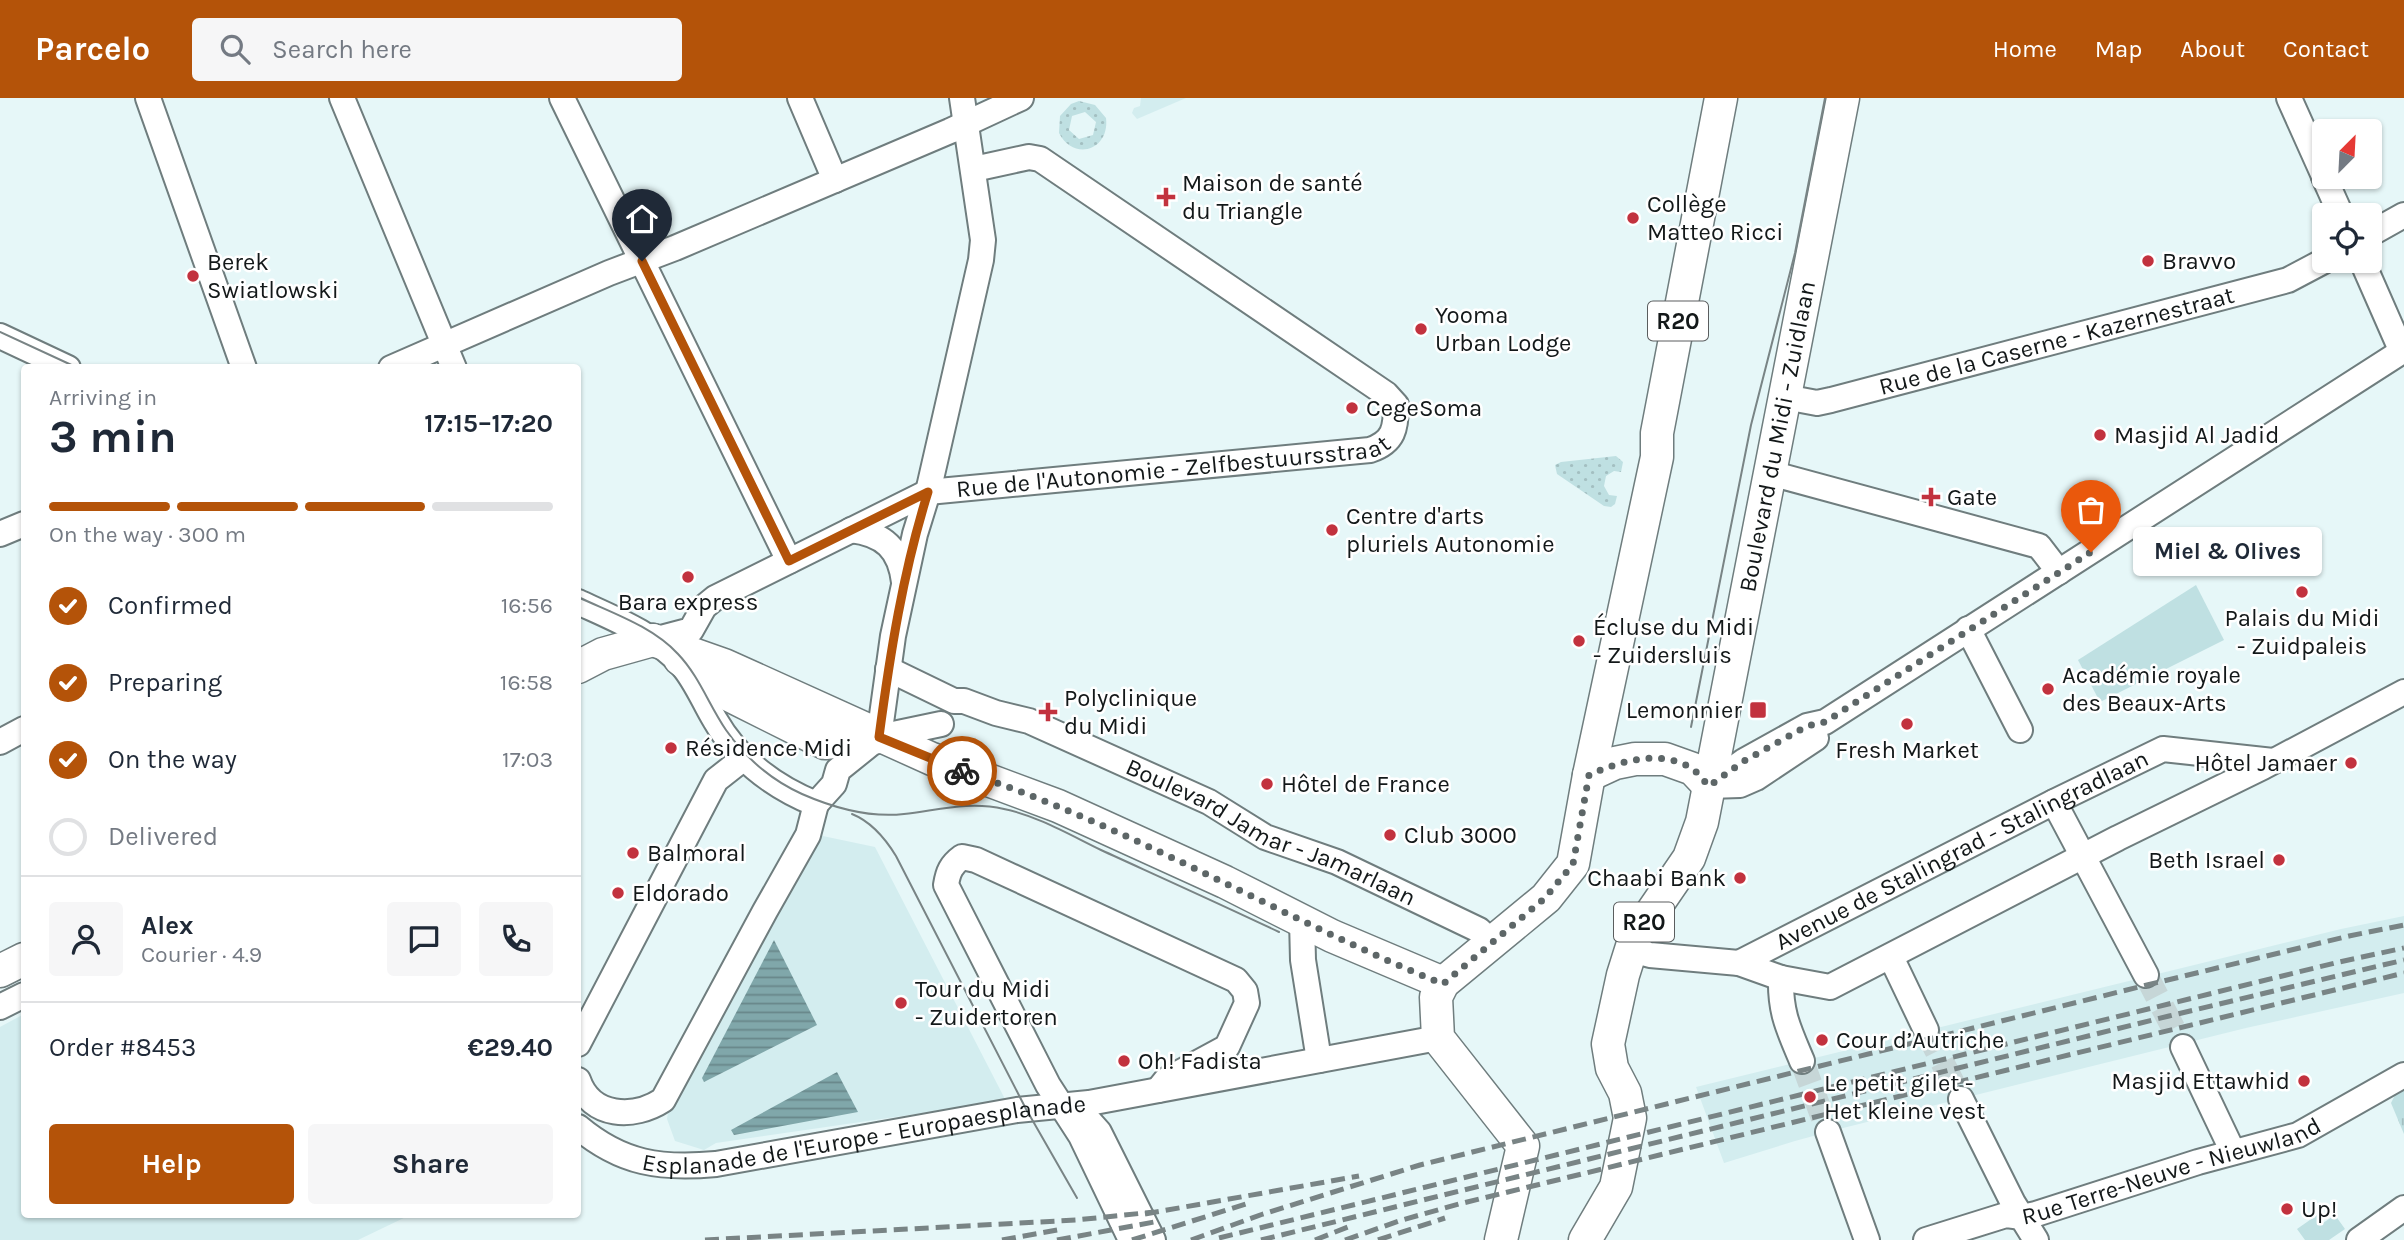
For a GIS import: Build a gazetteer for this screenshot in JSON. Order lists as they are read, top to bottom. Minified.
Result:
{"streets":{"main road":["R20","Boulevard du Midi - Zuidlaan"],"street":["Rue de la Caserne - Kazernestraat","Rue de l'Autonomie - Zelfbestuursstraat","Boulevard Jamar - Jamarlaan","Avenue de Stalingrad - Stalingradlaan","Esplanade de l'Europe - Europaesplanade","Rue Terre-Neuve - Nieuwland"]},"crossings":[["R20","Boulevard Jamar - Jamarlaan"],["Rue de la Caserne - Kazernestraat","Boulevard du Midi - Zuidlaan"],["Boulevard du Midi - Zuidlaan","Avenue de Stalingrad - Stalingradlaan"]],"places":{"health":["Maison de santé du Triangle","Gate","Polyclinique du Midi"],"other":["Collège Matteo Ricci","Bravvo","Berek Swiatlowski","Yooma Urban Lodge","CegeSoma","Masjid Al Jadid","Centre d'arts pluriels Autonomie","Miel & Olives","Bara express","Palais du Midi - Zuidpaleis","Écluse du Midi - Zuidersluis","Académie royale des Beaux-Arts","Fresh Market","Résidence Midi","Hôtel Jamaer","Hôtel de France","Club 3000","Balmoral","Beth Israel","Chaabi Bank","Eldorado","Tour du Midi - Zuidertoren","Cour d’Autriche","Oh! Fadista","Masjid Ettawhid","Le petit gilet - Het kleine vest","Up!"],"transit":["Lemonnier"]},"north":"top right","page":{"header":"Parcelo","search":"Search here","nav":["Home","Map","About","Contact"],"heading":["3 min","Arriving in","17:15–17:20"],"panel":["Alex","Courier · 4.9","Order #8453","€29.40"],"bar":"On the way · 300 m","bubble":"Miel & Olives","list":[["Confirmed","16:56"],["Preparing","16:58"],["On the way","17:03"],"Delivered"],"buttons":["Help","Share"]}}
